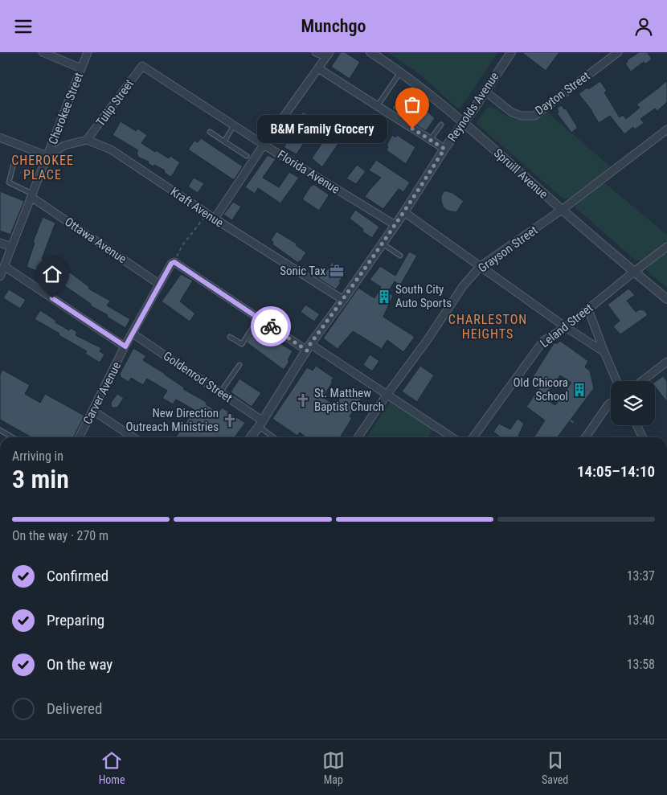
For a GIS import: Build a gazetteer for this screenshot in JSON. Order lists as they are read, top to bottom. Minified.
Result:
{"streets":{"street":["Dayton Street","Tulip Street","Reynolds Avenue","Cherokee Street","Florida Avenue","Spruill Avenue","Kraft Avenue","Ottawa Avenue","Grayson Street","Leland Street","Goldenrod Street","Carver Avenue"]},"crossings":[["Dayton Street","Reynolds Avenue"],["Tulip Street","Florida Avenue"],["Tulip Street","Kraft Avenue"],["Reynolds Avenue","Florida Avenue"],["Reynolds Avenue","Spruill Avenue"],["Reynolds Avenue","Kraft Avenue"],["Reynolds Avenue","Goldenrod Street"],["Cherokee Street","Ottawa Avenue"],["Spruill Avenue","Grayson Street"],["Spruill Avenue","Leland Street"],["Ottawa Avenue","Carver Avenue"],["Goldenrod Street","Carver Avenue"]],"districts":["CHEROKEE PLACE","CHARLESTON HEIGHTS"],"places":{"other":["B&M Family Grocery"],"office":["Sonic Tax"],"building":["South City Auto Sports","Old Chicora School"],"church":["St. Matthew Baptist Church","New Direction Outreach Ministries"]},"page":{"header":"Munchgo","bubble":"B&M Family Grocery","heading":["3 min","Arriving in","14:05–14:10"],"bar":"On the way · 270 m","list":[["Confirmed","13:37"],["Preparing","13:40"],["On the way","13:58"],"Delivered"],"tabs":["Home","Map","Saved"]}}
